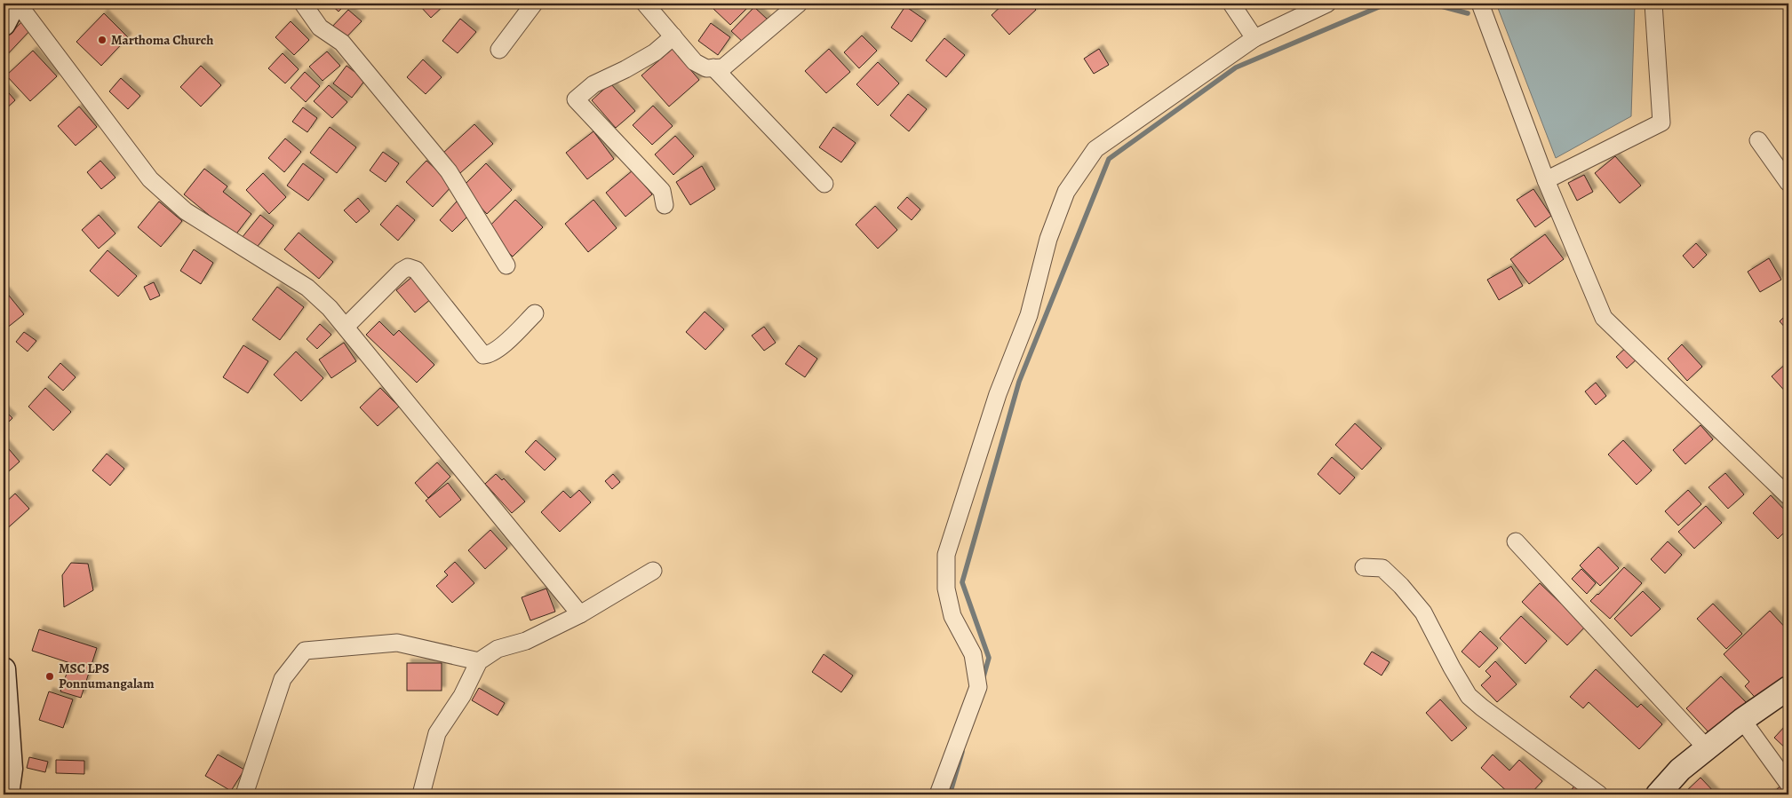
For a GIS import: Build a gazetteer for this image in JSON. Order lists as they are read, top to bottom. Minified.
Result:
{"places":["Marthoma Church","MSC LPS Ponnumangalam"]}
